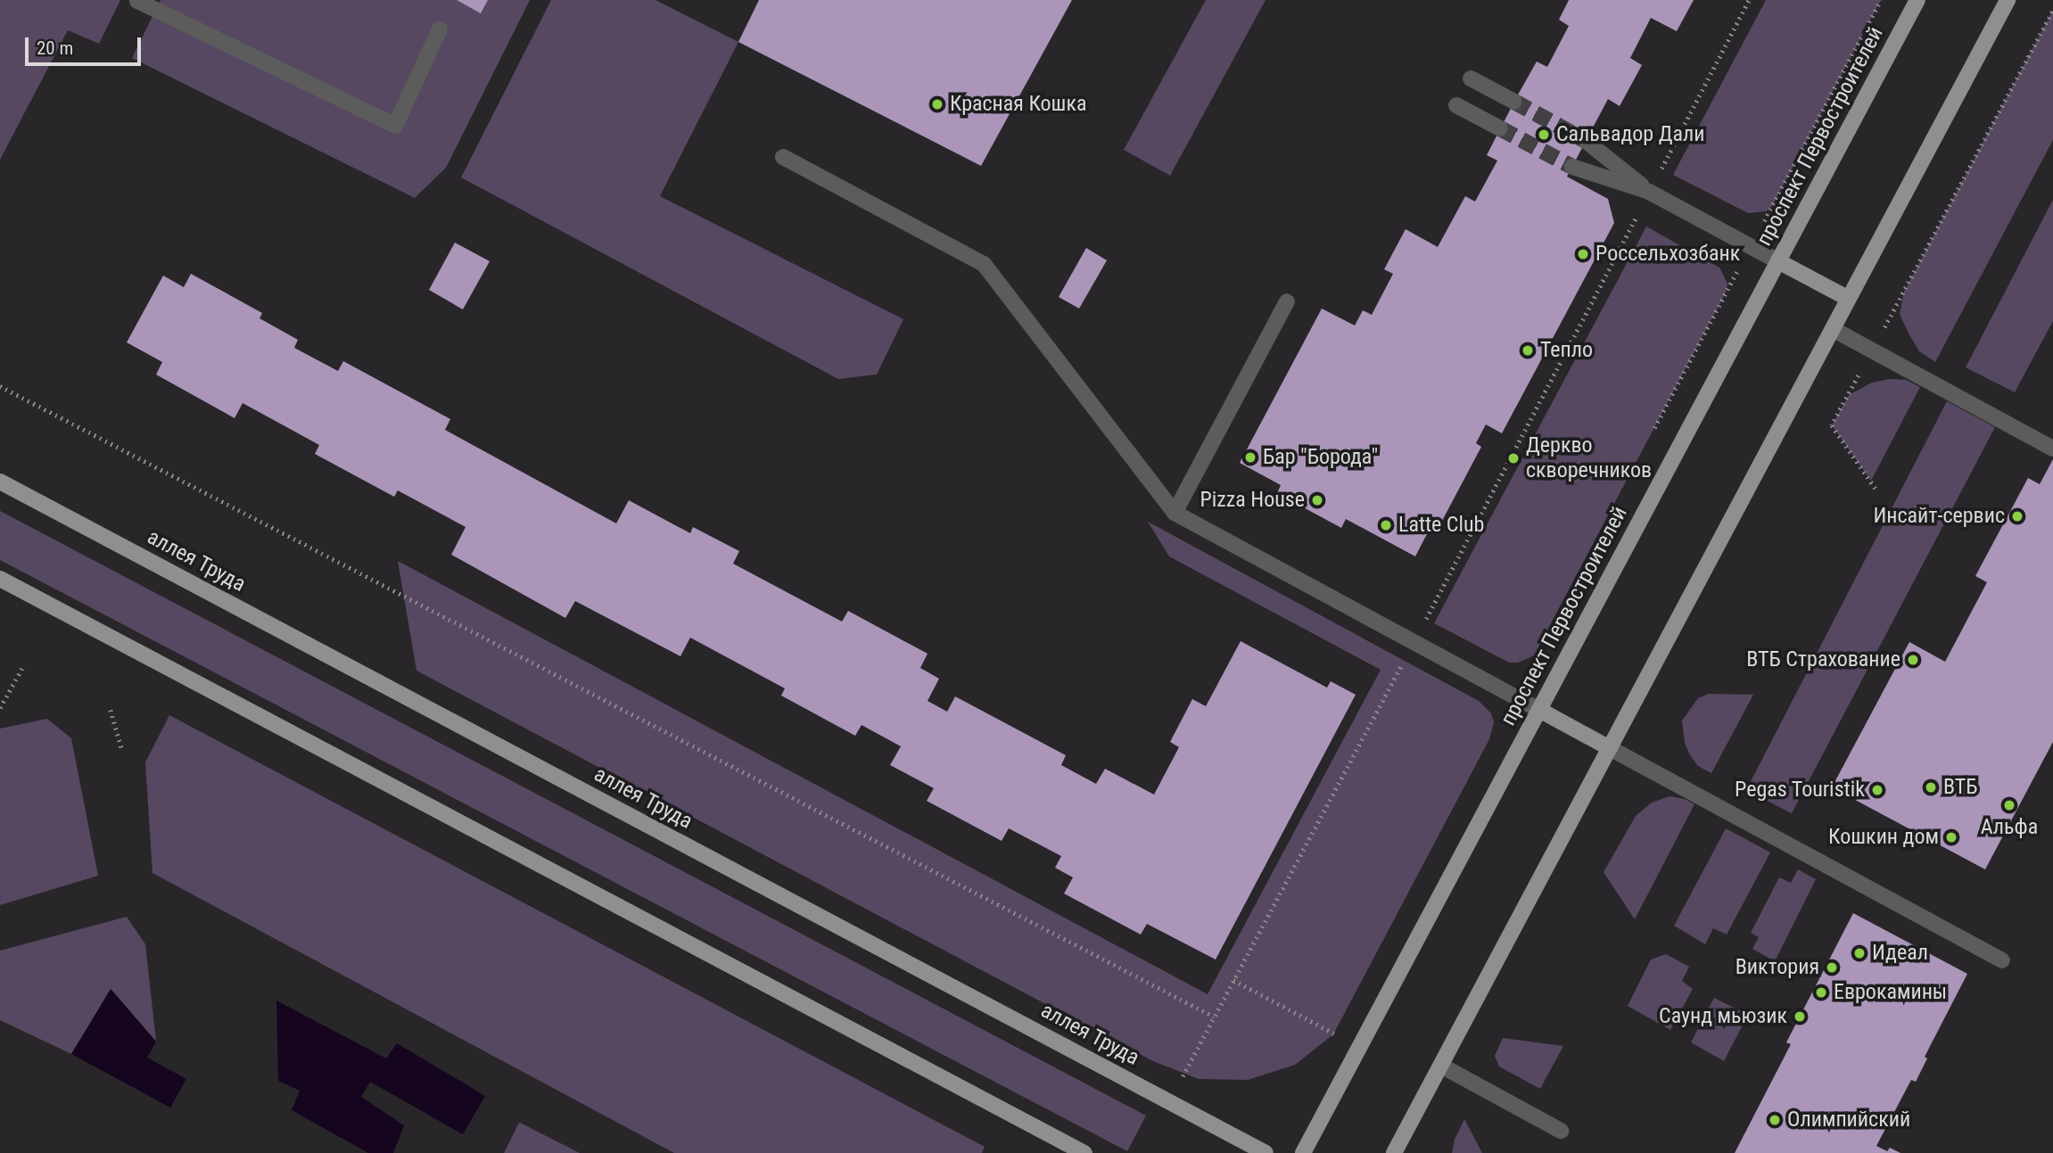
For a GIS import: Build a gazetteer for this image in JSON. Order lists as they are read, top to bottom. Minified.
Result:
{"streets":{"main road":["проспект Первостроителей","аллея Труда"]},"places":["Красная Кошка","Сальвадор Дали","Россельхозбанк","Тепло","Бар \"Борода\"","Деркво скворечников","Pizza House","Инсайт-сервис","Latte Club","ВТБ Страхование","ВТБ","Pegas Touristik","Альфа","Кошкин дом","Идеал","Виктория","Еврокамины","Саунд мьюзик","Олимпийский"],"scale_bar":"20 m"}
